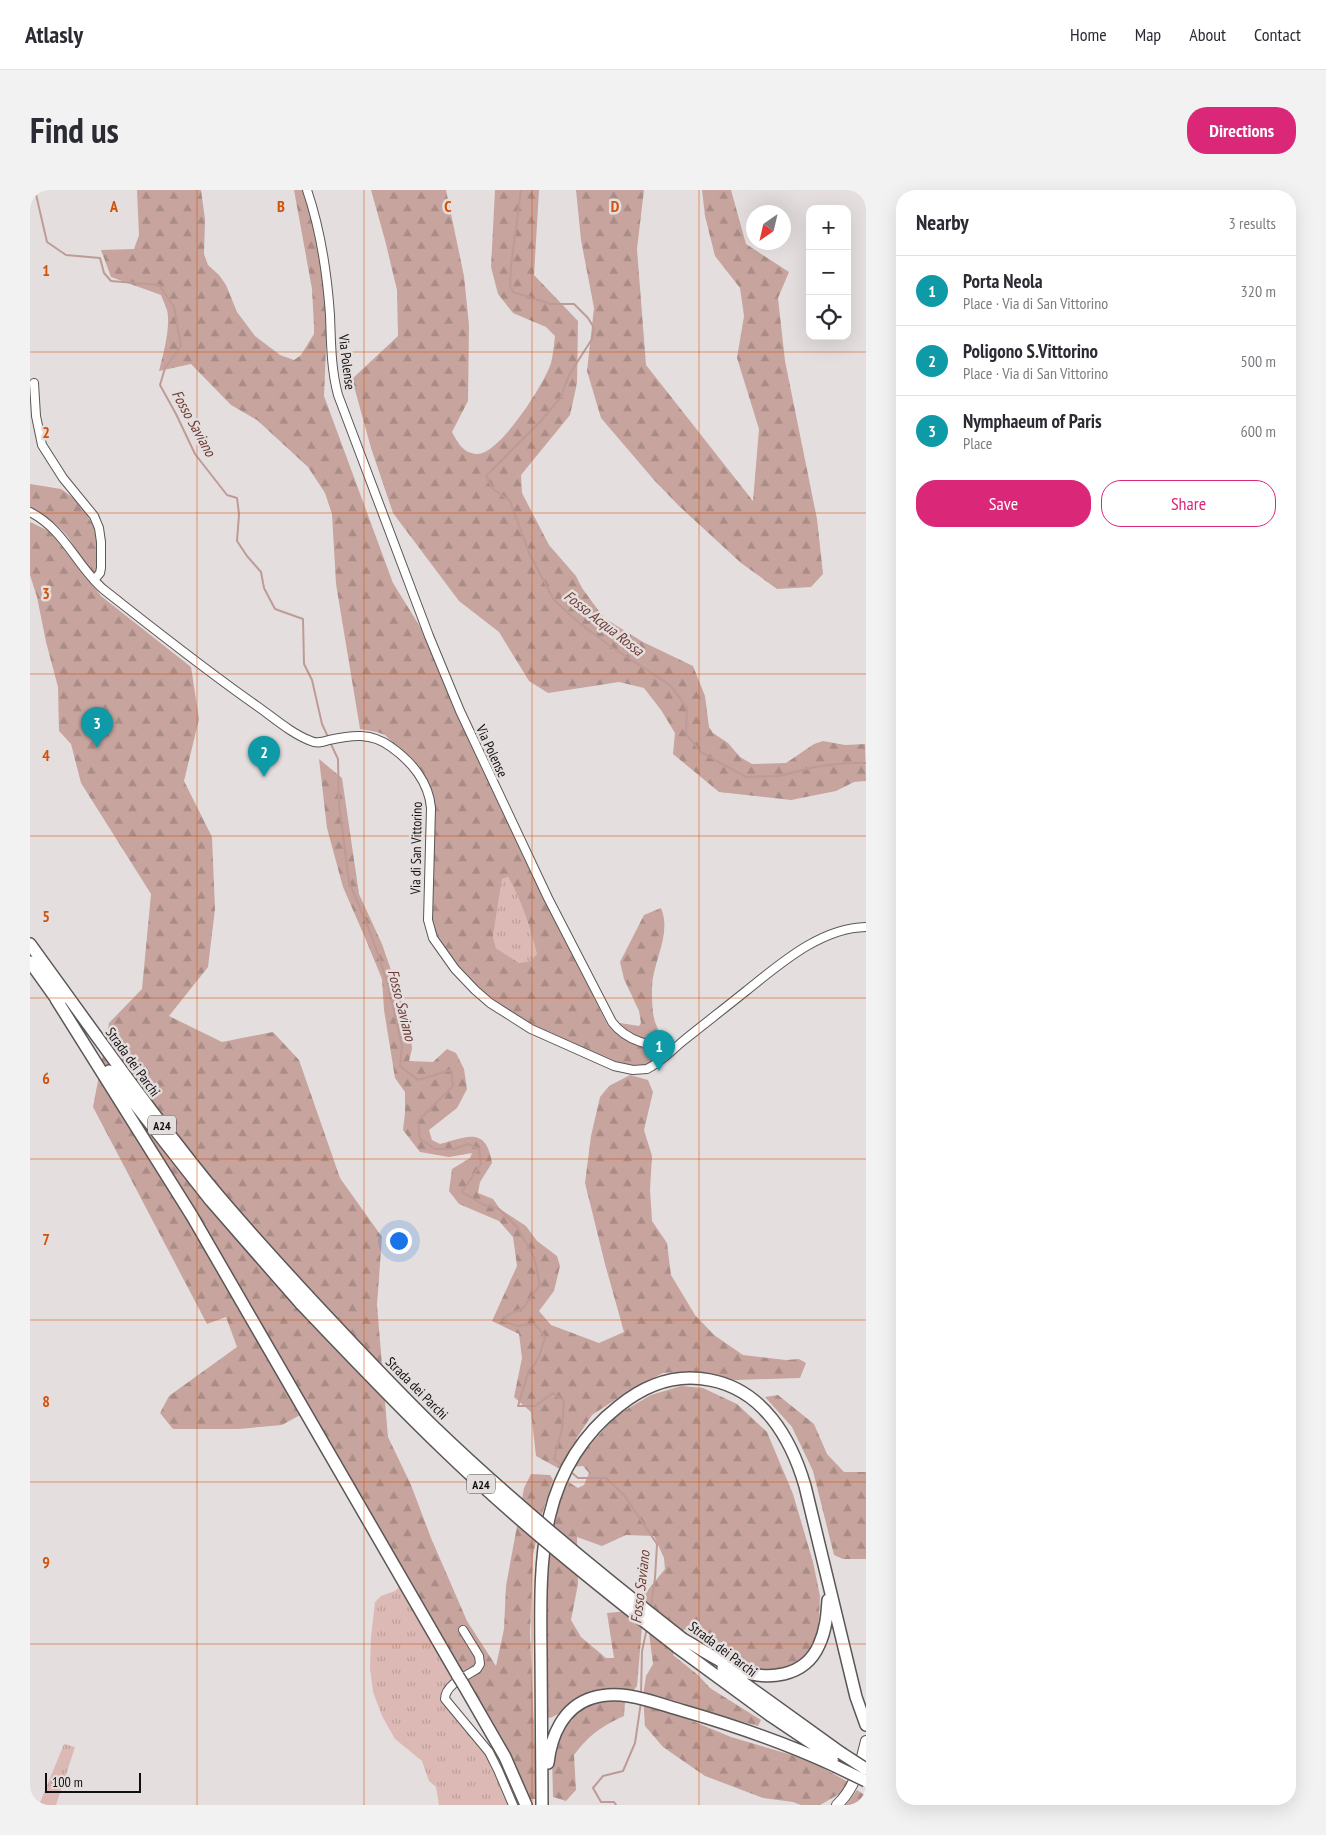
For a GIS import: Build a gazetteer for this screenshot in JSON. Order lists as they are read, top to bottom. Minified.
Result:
{"streets":{"highway":["Strada dei Parchi","A24"],"street":["Via Polense","Via di San Vittorino"]},"crossings":[["Via Polense","Via di San Vittorino"]],"water":["Fosso Saviano","Fosso Acqua Rossa"],"scale_bar":"100 m","north":"bottom left","page":{"header":"Atlasly","nav":["Home","Map","About","Contact"],"title":"Find us","buttons":["Directions",["Save","Share"]],"heading":["Nearby","3 results"],"map_buttons":["+","−"],"list":[{"mark":"1","name":"Porta Neola","note":"Place · Via di San Vittorino","value":"320 m"},{"mark":"2","name":"Poligono S.Vittorino","note":"Place · Via di San Vittorino","value":"500 m"},{"mark":"3","name":"Nymphaeum of Paris","note":"Place","value":"600 m"}],"pins":["3","2","1"],"scale":"100 m"},"grid":{"columns":["A","B","C","D"],"rows":["1","2","3","4","5","6","7","8","9"]}}
